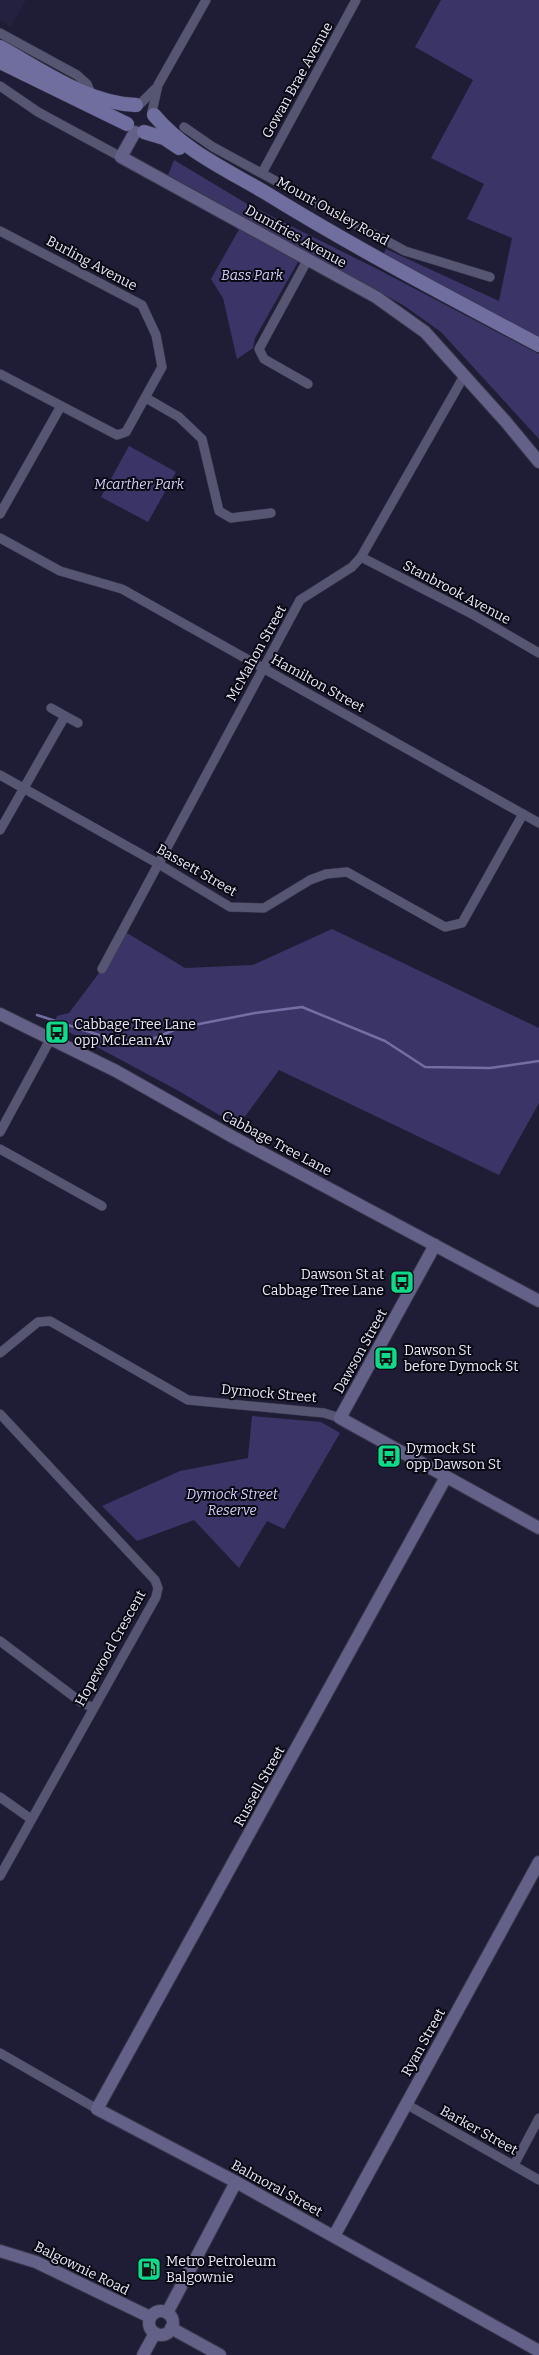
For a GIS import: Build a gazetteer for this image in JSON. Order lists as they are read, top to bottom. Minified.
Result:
{"streets":{"main road":["Mount Ousley Road"],"street":["Gowan Brae Avenue","Dumfries Avenue","Burling Avenue","Stanbrook Avenue","McMahon Street","Hamilton Street","Bassett Street","Cabbage Tree Lane","Dawson Street","Dymock Street","Hopewood Crescent","Russell Street","Ryan Street","Barker Street","Balmoral Street","Balgownie Road"]},"crossings":[["Gowan Brae Avenue","Mount Ousley Road"],["Dumfries Avenue","McMahon Street"],["Stanbrook Avenue","McMahon Street"],["McMahon Street","Hamilton Street"],["McMahon Street","Bassett Street"],["Hamilton Street","Bassett Street"],["Cabbage Tree Lane","Dawson Street"],["Dawson Street","Dymock Street"],["Dymock Street","Russell Street"],["Russell Street","Balmoral Street"],["Ryan Street","Barker Street"],["Ryan Street","Balmoral Street"]],"parks":["Bass Park","Mcarther Park","Dymock Street Reserve"],"places":{"bus stop":["Cabbage Tree Lane opp McLean Av","Dawson St at Cabbage Tree Lane","Dawson St before Dymock St","Dymock St opp Dawson St"],"fuel station":["Metro Petroleum Balgownie"]}}
